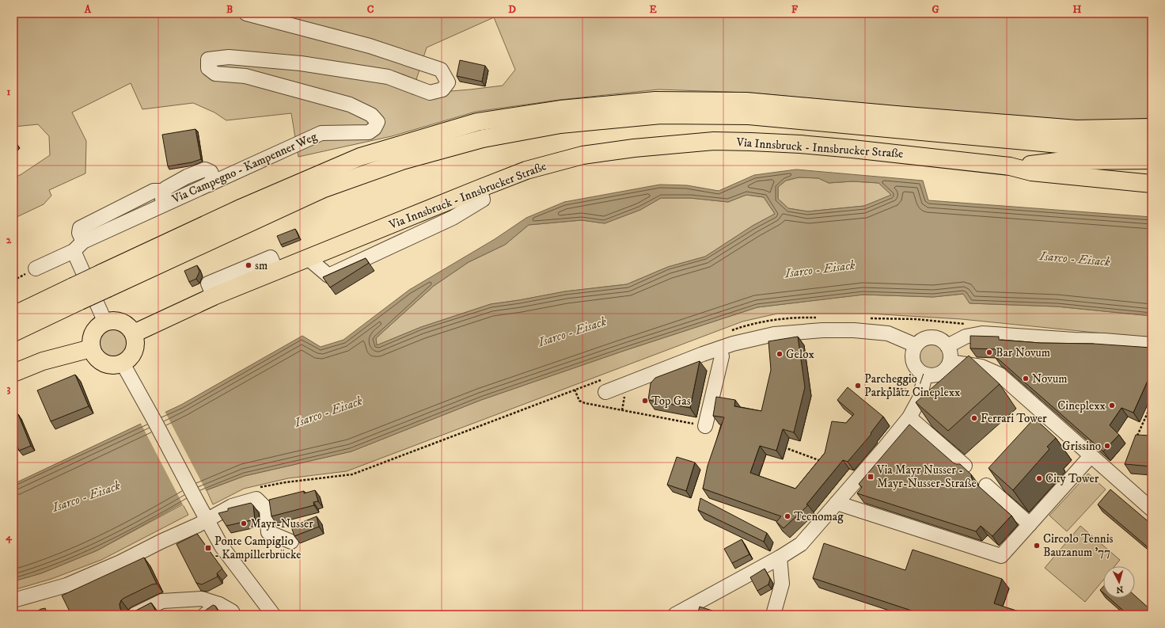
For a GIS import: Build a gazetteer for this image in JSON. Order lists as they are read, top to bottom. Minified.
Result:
{"streets":{"main road":["Via Innsbruck - Innsbrucker Straße"],"street":["Via Campegno - Kampenner Weg"]},"water":["Isarco - Eisack"],"places":{"other":["sm","Bar Novum","Gelox","Novum","Parcheggio / Parkplatz Cineplexx","Top Gas","Cineplexx","Ferrari Tower","Grissino","City Tower","Tecnomag","Mayr-Nusser","Circolo Tennis Bauzanum '77"],"transit":["Via Mayr Nusser - Mayr-Nusser-Straße","Ponte Campiglio - Kampillerbrücke"]},"north":"bottom","grid":{"columns":["A","B","C","D","E","F","G","H"],"rows":["1","2","3","4"]}}
